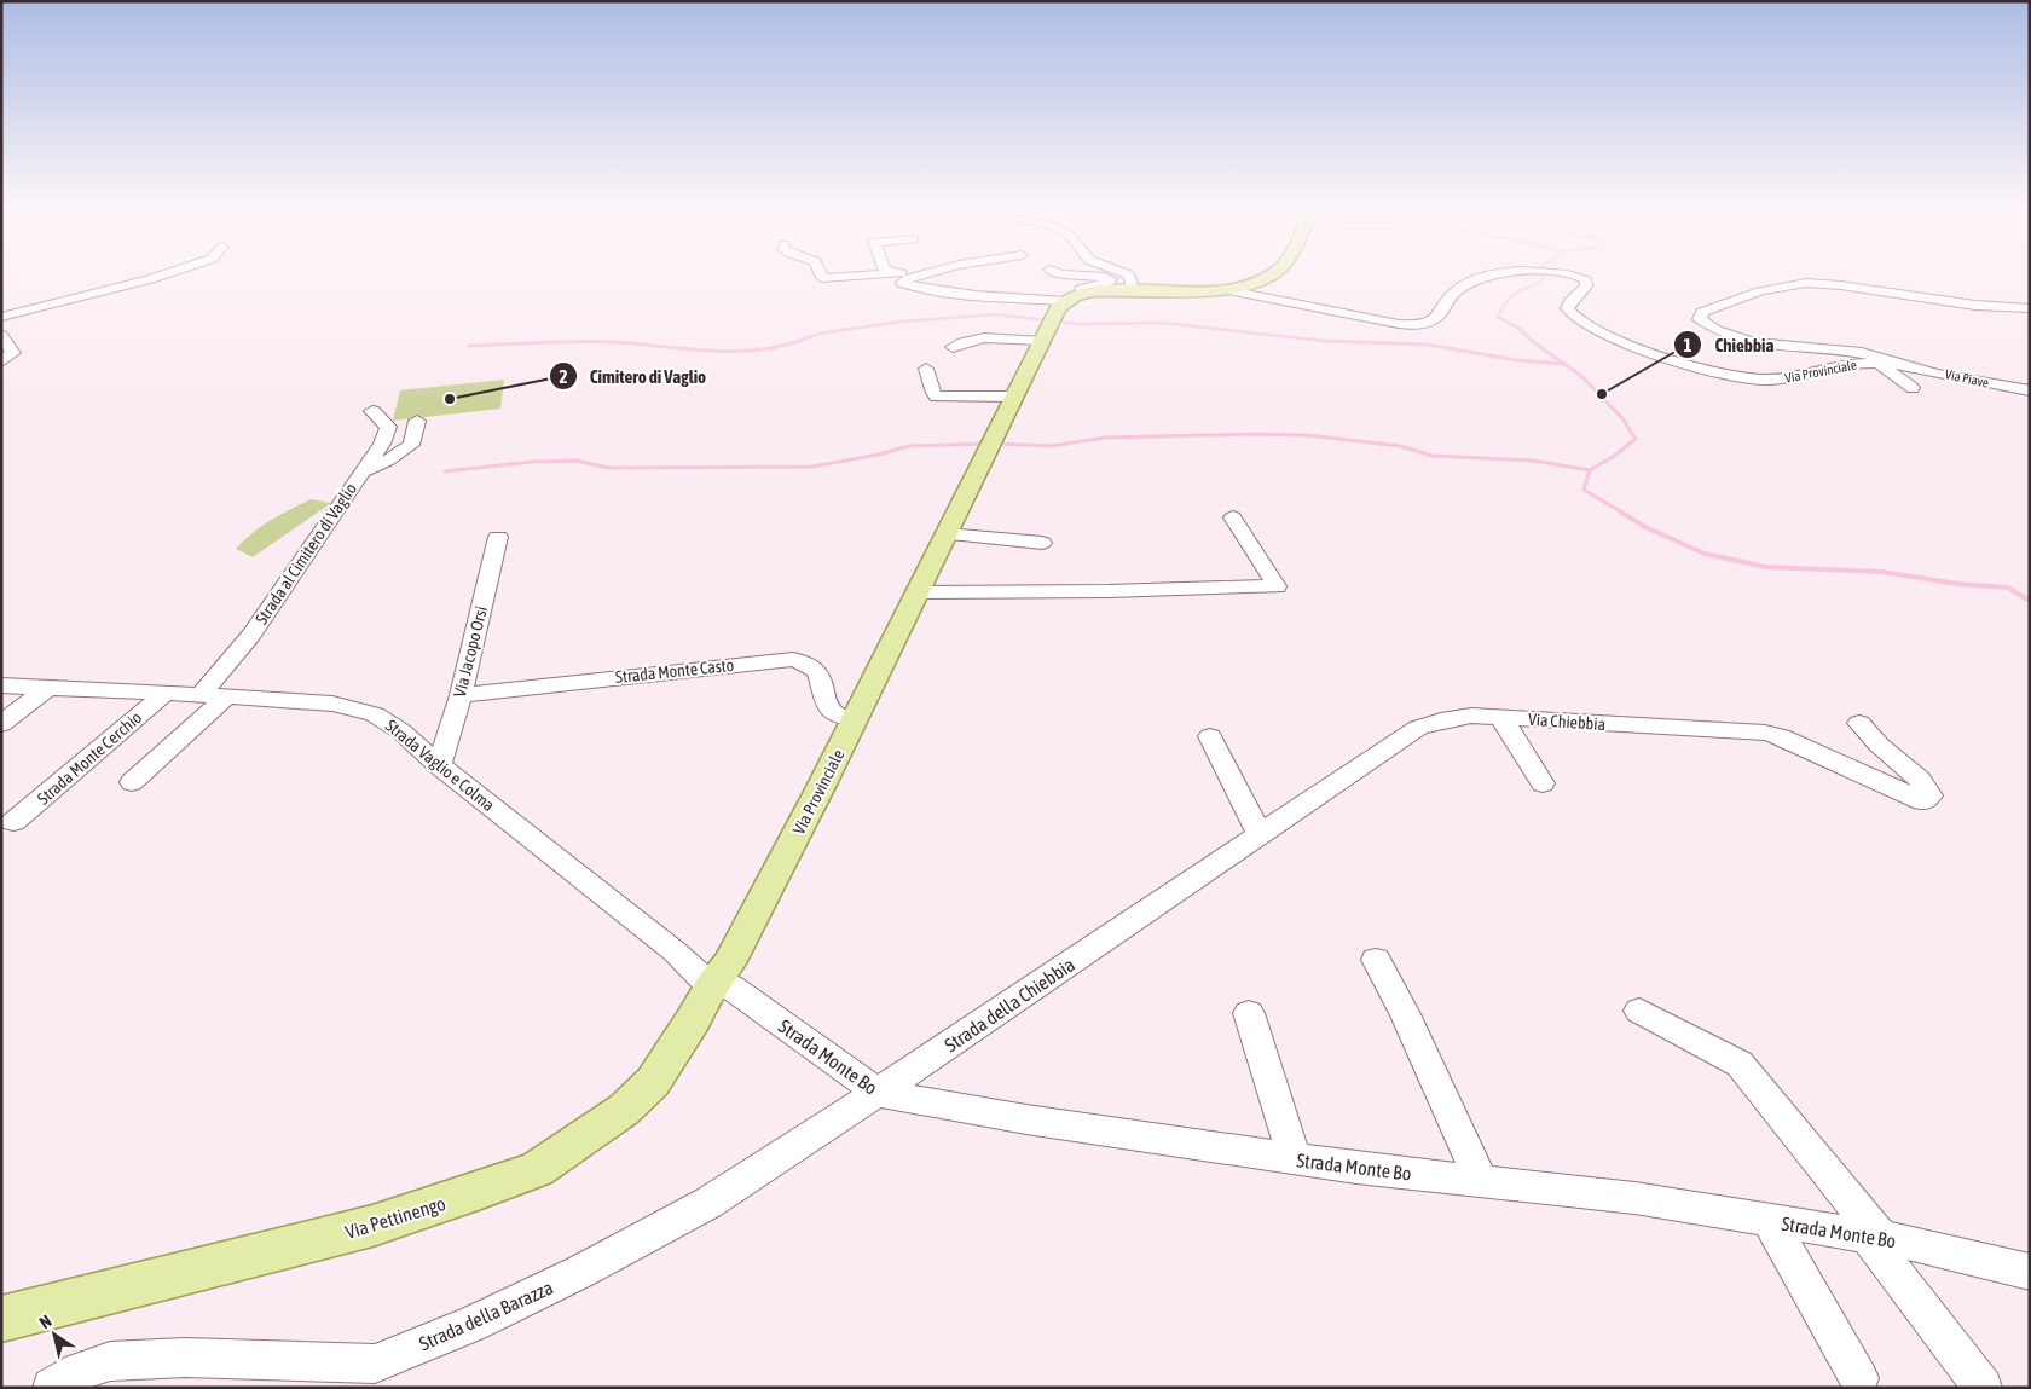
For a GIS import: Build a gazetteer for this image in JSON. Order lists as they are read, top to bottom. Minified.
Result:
{"streets":{"main road":["Via Provinciale","Via Pettinengo"],"street":["Via Piave","Strada al Cimitero di Vaglio","Via Jacopo Orsi","Strada Monte Casto","Via Chiebbia","Strada Monte Cerchio","Strada Vaglio e Colma","Strada della Chiebbia","Strada Monte Bo","Strada della Barazza"]},"crossings":[["Via Provinciale","Via Piave"],["Via Provinciale","Strada Monte Casto"],["Via Provinciale","Strada Vaglio e Colma"],["Via Provinciale","Strada Monte Bo"],["Via Provinciale","Via Pettinengo"],["Strada al Cimitero di Vaglio","Strada Vaglio e Colma"],["Via Jacopo Orsi","Strada Monte Casto"],["Via Jacopo Orsi","Strada Vaglio e Colma"],["Via Chiebbia","Strada della Chiebbia"],["Strada Monte Cerchio","Strada Vaglio e Colma"],["Strada Vaglio e Colma","Strada Monte Bo"],["Strada Vaglio e Colma","Via Pettinengo"],["Strada della Chiebbia","Strada Monte Bo"],["Strada della Chiebbia","Strada della Barazza"],["Strada Monte Bo","Via Pettinengo"],["Strada Monte Bo","Strada della Barazza"]],"places":["Chiebbia","Cimitero di Vaglio"],"north":"top left"}
